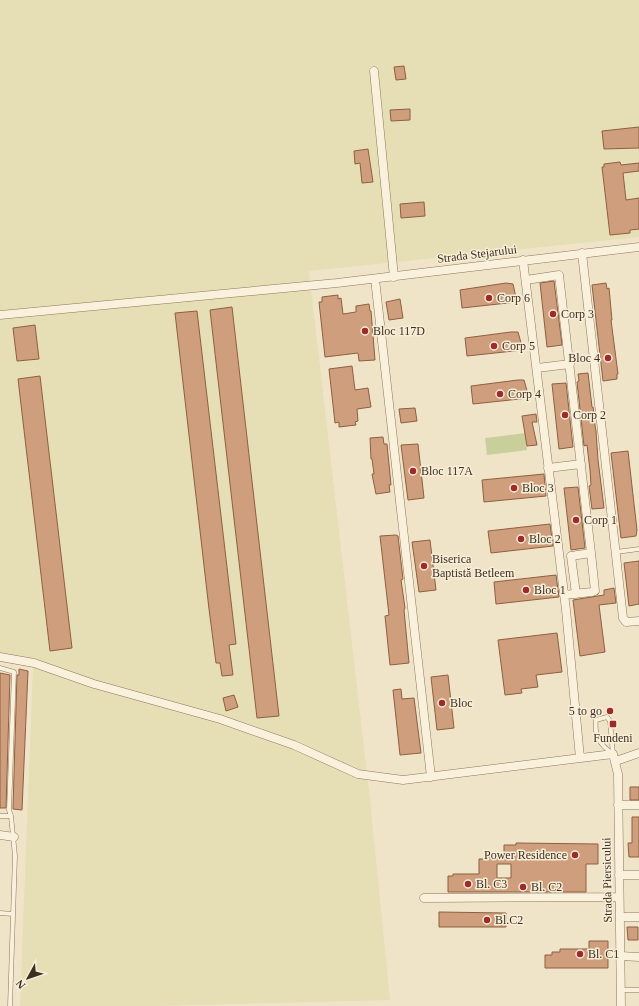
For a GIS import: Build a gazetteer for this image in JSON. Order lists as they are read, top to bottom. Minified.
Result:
{"streets":{"street":["Strada Stejarului","Strada Piersicului"]},"places":{"other":["Corp 6","Corp 3","Bloc 117D","Corp 5","Bloc 4","Corp 4","Corp 2","Bloc 117A","Bloc 3","Corp 1","Bloc 2","Biserica Baptistă Betleem","Bloc 1","Bloc","5 to go","Power Residence","Bl. C3","Bl. C2","Bl.C2","Bl. C1"],"transit":["Fundeni"]},"north":"bottom left"}
